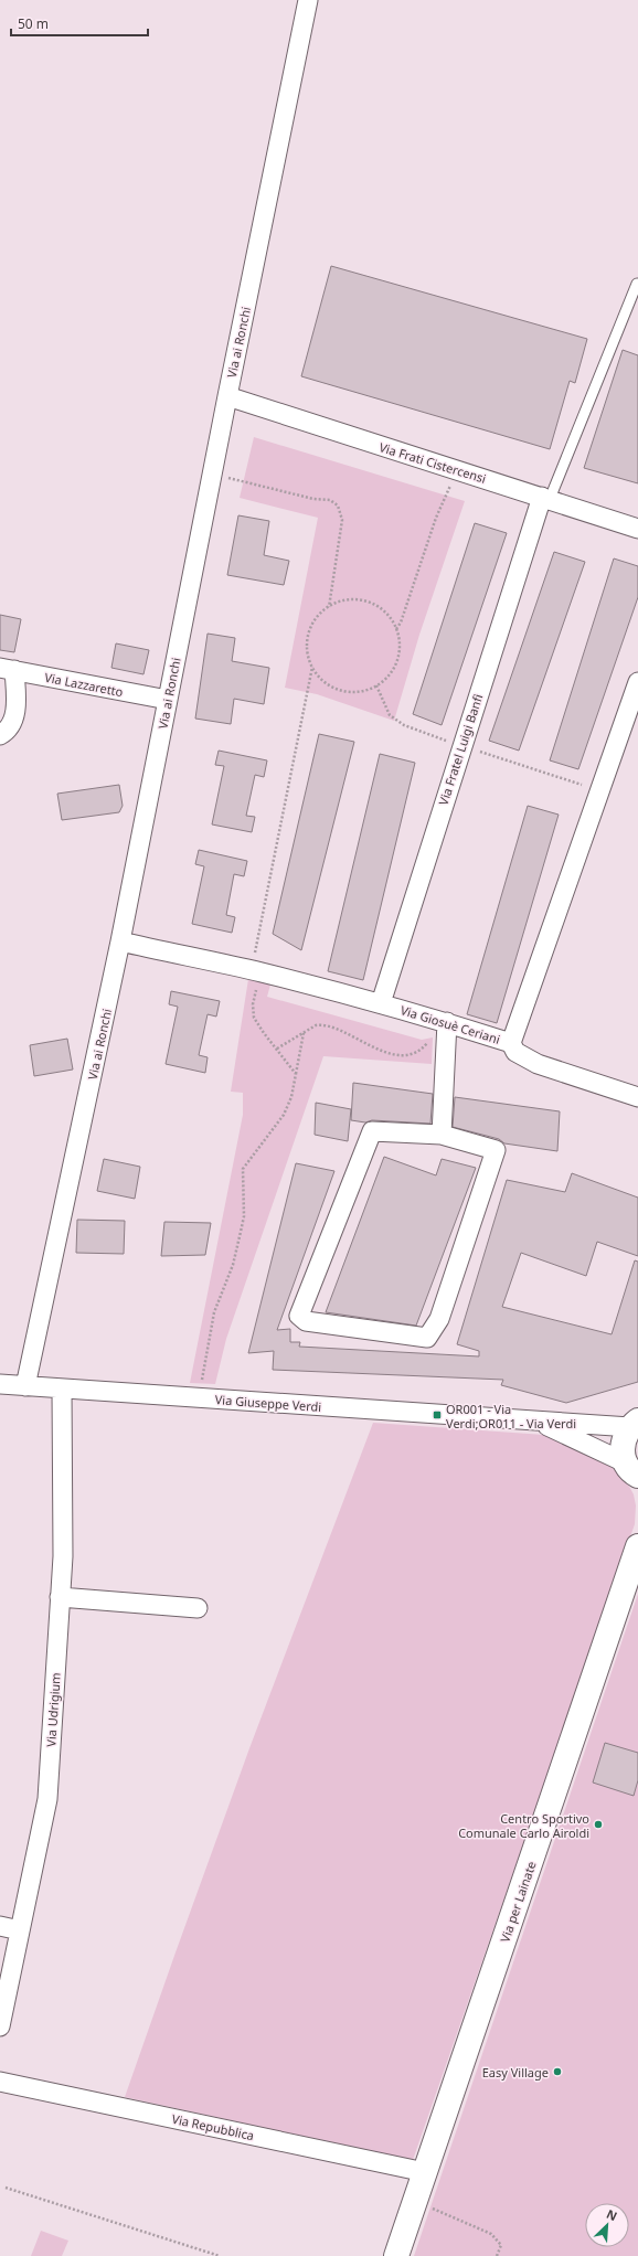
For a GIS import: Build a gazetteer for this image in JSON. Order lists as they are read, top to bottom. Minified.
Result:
{"streets":{"street":["Via ai Ronchi","Via Frati Cistercensi","Via Lazzaretto","Via Fratel Luigi Banfi","Via Giosuè Ceriani","Via Giuseppe Verdi","Via Udrigium","Via per Lainate","Via Repubblica"]},"crossings":[["Via ai Ronchi","Via Frati Cistercensi"],["Via ai Ronchi","Via Lazzaretto"],["Via ai Ronchi","Via Giosuè Ceriani"],["Via ai Ronchi","Via Giuseppe Verdi"],["Via Frati Cistercensi","Via Fratel Luigi Banfi"],["Via Fratel Luigi Banfi","Via Giosuè Ceriani"],["Via Giuseppe Verdi","Via Udrigium"],["Via per Lainate","Via Repubblica"]],"places":{"transit":["OR001 - Via Verdi;OR011 - Via Verdi"],"other":["Centro Sportivo Comunale Carlo Airoldi","Easy Village"]},"scale_bar":"50 m","north":"top right"}
